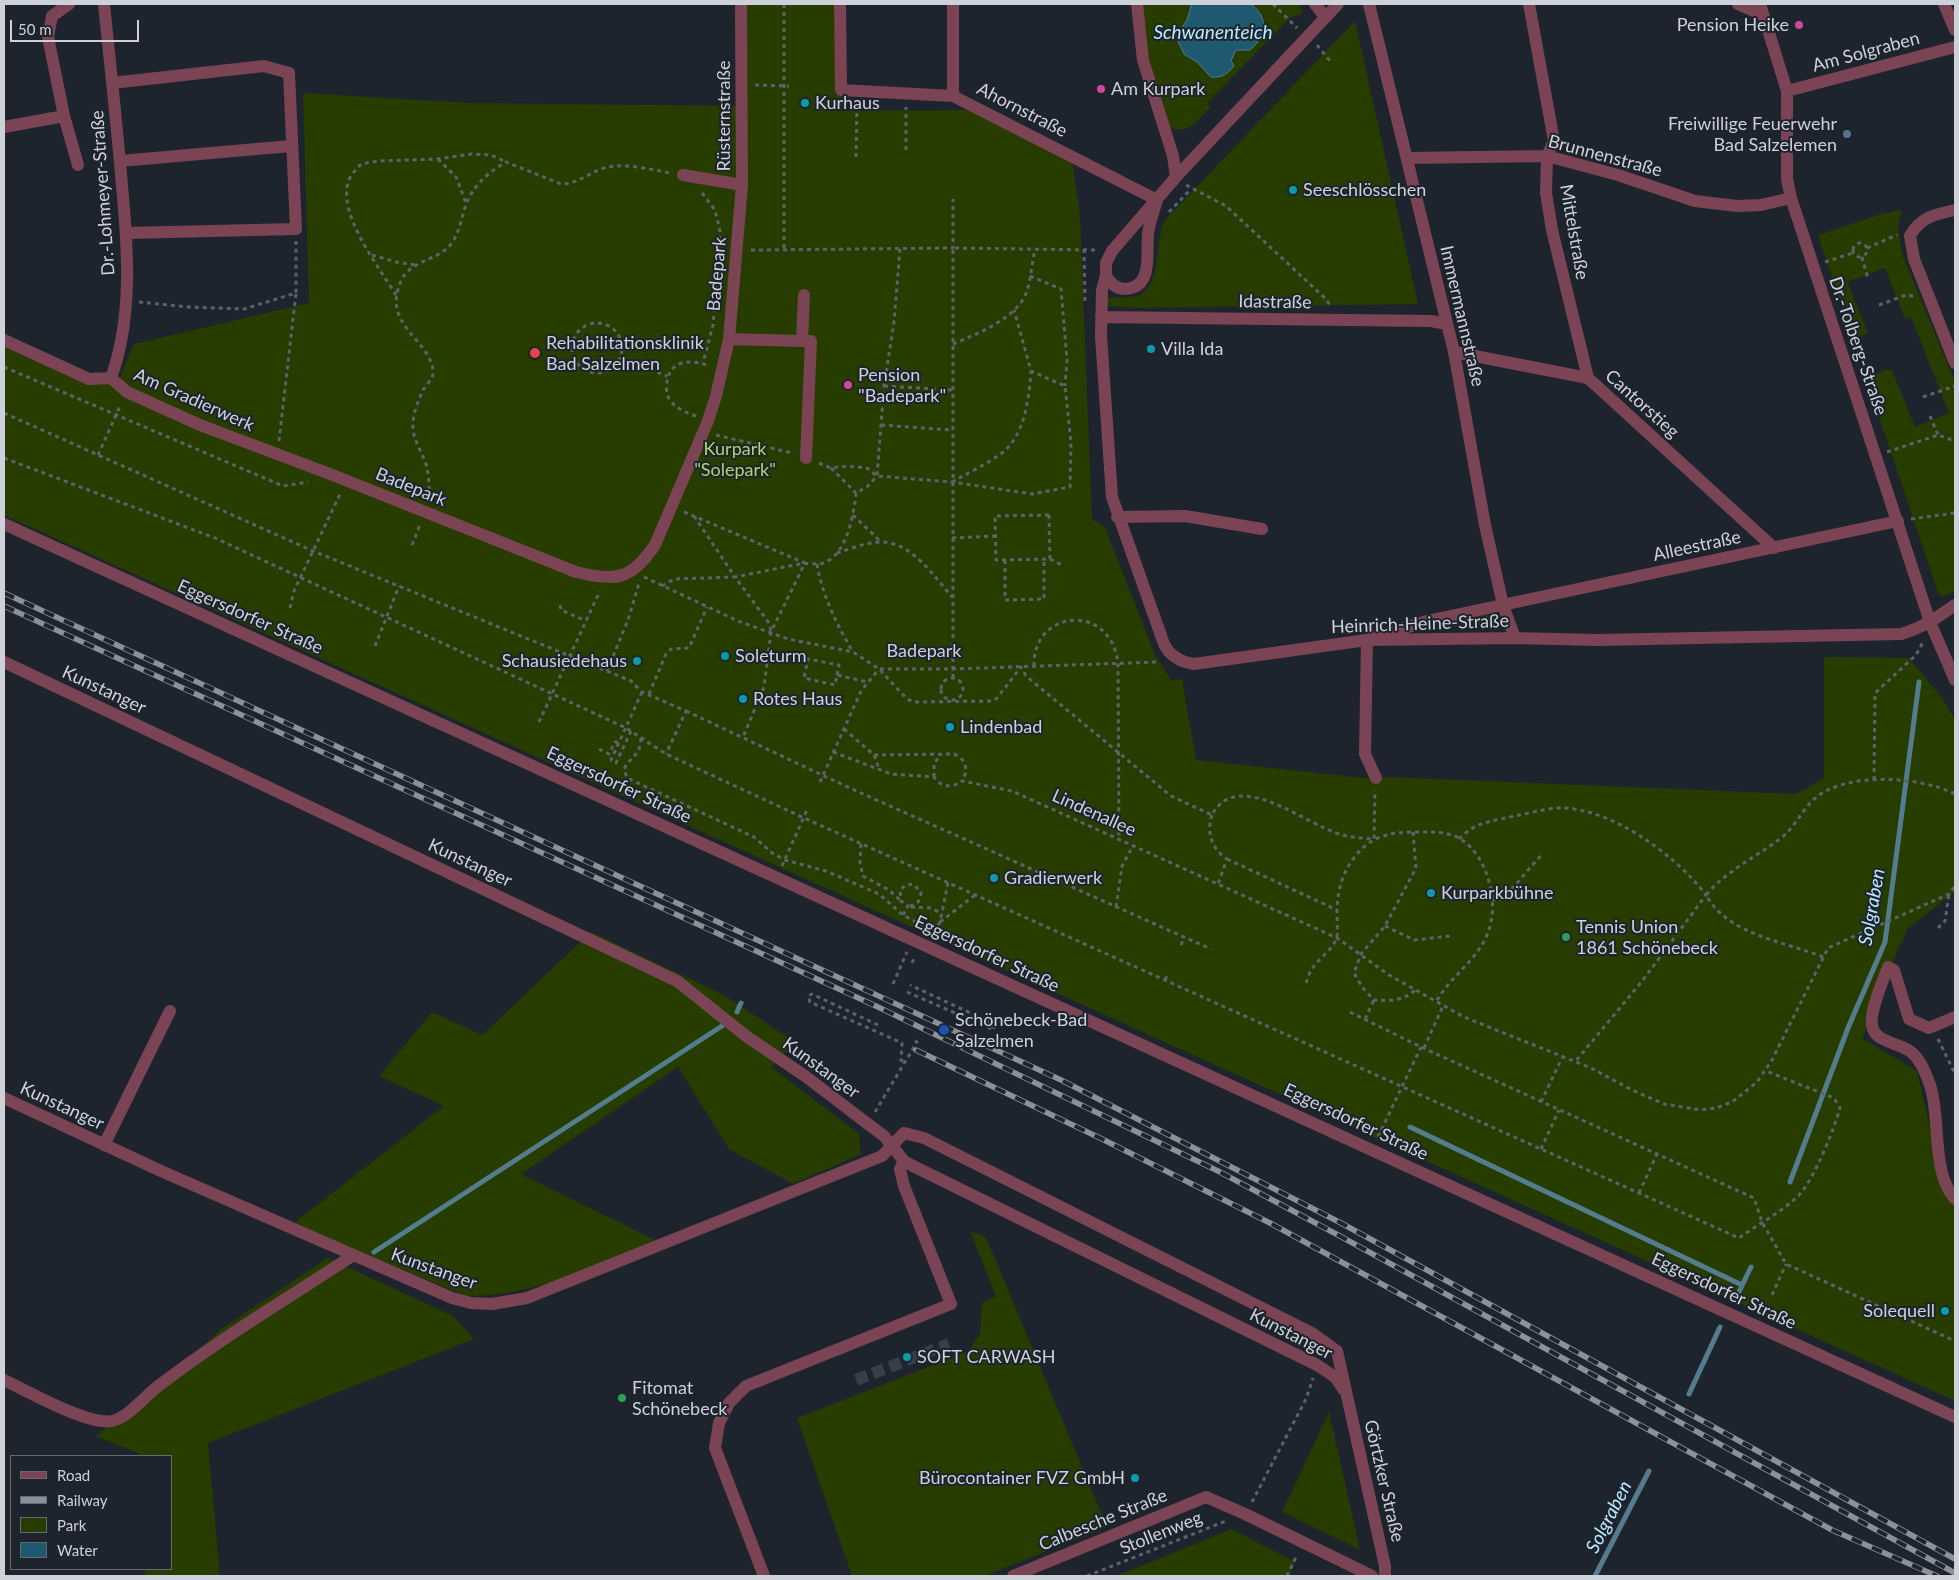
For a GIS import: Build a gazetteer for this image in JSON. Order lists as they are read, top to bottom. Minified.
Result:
{"streets":{"street":["Am Solgraben","Ahornstraße","Rüsternstraße","Brunnenstraße","Dr.-Lohmeyer-Straße","Mittelstraße","Badepark","Idastraße","Immermannstraße","Dr.-Tolberg-Straße","Am Gradierwerk","Cantorstieg","Alleestraße","Eggersdorfer Straße","Heinrich-Heine-Straße","Kunstanger","Görtzker Straße","Calbesche Straße"],"path":["Lindenallee","Stollenweg"]},"crossings":[["Am Solgraben","Dr.-Tolberg-Straße"],["Rüsternstraße","Badepark"],["Brunnenstraße","Mittelstraße"],["Brunnenstraße","Immermannstraße"],["Brunnenstraße","Dr.-Tolberg-Straße"],["Dr.-Lohmeyer-Straße","Am Gradierwerk"],["Mittelstraße","Cantorstieg"],["Badepark","Am Gradierwerk"],["Badepark","Heinrich-Heine-Straße"],["Idastraße","Immermannstraße"],["Immermannstraße","Cantorstieg"],["Immermannstraße","Alleestraße"],["Immermannstraße","Heinrich-Heine-Straße"],["Dr.-Tolberg-Straße","Alleestraße"],["Dr.-Tolberg-Straße","Heinrich-Heine-Straße"],["Cantorstieg","Alleestraße"],["Alleestraße","Heinrich-Heine-Straße"],["Kunstanger","Görtzker Straße"],["Calbesche Straße","Stollenweg"]],"water":["Schwanenteich","Solgraben"],"parks":["Kurpark \"Solepark\""],"places":["Pension Heike","Am Kurpark","Kurhaus","Freiwillige Feuerwehr Bad Salzelemen","Seeschlösschen","Villa Ida","Rehabilitationsklinik Bad Salzelmen","Pension \"Badepark\"","Soleturm","Schausiedehaus","Rotes Haus","Lindenbad","Gradierwerk","Kurparkbühne","Tennis Union 1861 Schönebeck","Schönebeck-Bad Salzelmen","Solequell","SOFT CARWASH","Fitomat Schönebeck","Bürocontainer FVZ GmbH"],"legend":["Road","Railway","Park","Water"],"scale_bar":"50 m"}
